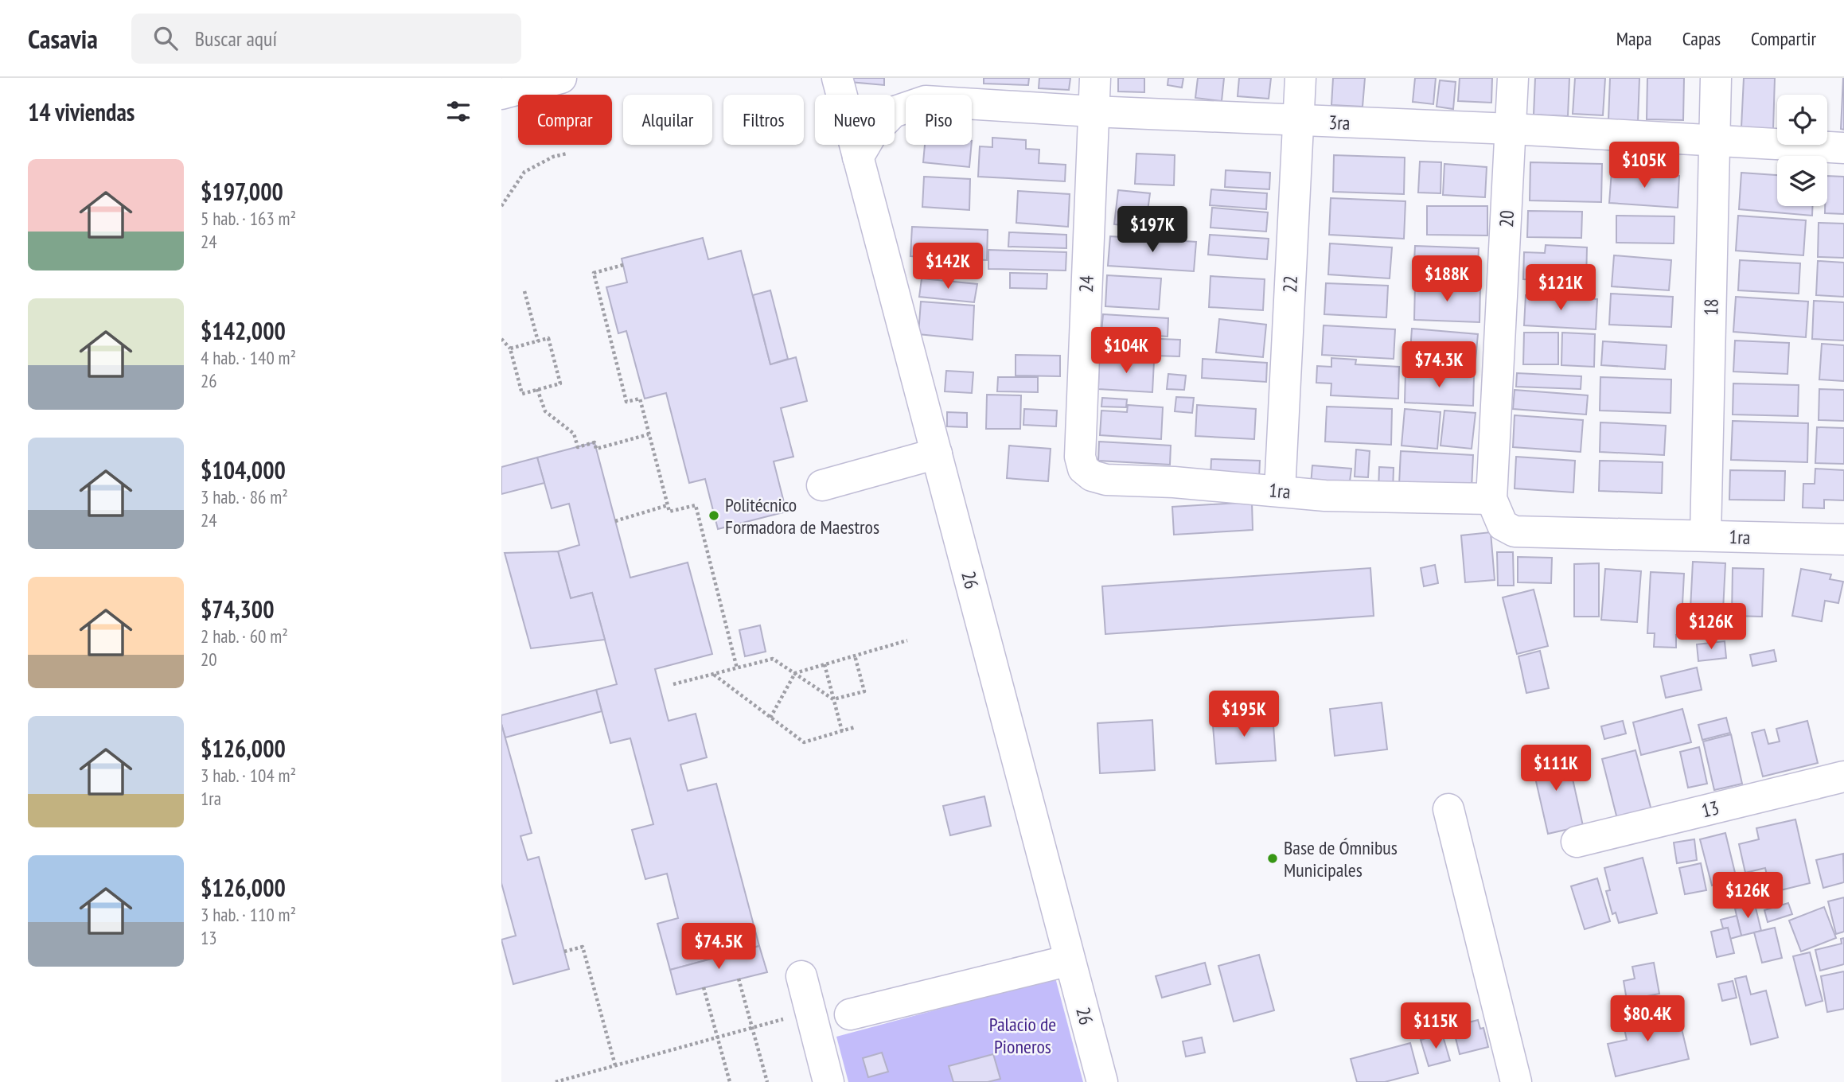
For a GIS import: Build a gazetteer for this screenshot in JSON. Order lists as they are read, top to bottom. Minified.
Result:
{"streets":{"street":["3ra","20","24","22","18","1ra","26","13"]},"crossings":[["3ra","20"],["3ra","24"],["3ra","22"],["3ra","18"],["3ra","26"],["20","1ra"],["24","1ra"],["22","1ra"],["18","1ra"]],"parks":["Palacio de Pioneros"],"places":["Politécnico Formadora de Maestros","Base de Ómnibus Municipales"],"page":{"header":"Casavia","search":"Buscar aquí","nav":["Mapa","Capas","Compartir"],"heading":"14 viviendas","chip":["Comprar","Alquilar","Filtros","Nuevo","Piso"],"price":["$105K","$197K","$142K","$188K","$121K","$104K","$74.3K","$126K","$195K","$111K","$126K","$74.5K","$80.4K","$115K"],"list":[{"name":"$197,000","note":"5 hab. · 163 m² · 24"},{"name":"$142,000","note":"4 hab. · 140 m² · 26"},{"name":"$104,000","note":"3 hab. · 86 m² · 24"},{"name":"$74,300","note":"2 hab. · 60 m² · 20"},{"name":"$126,000","note":"3 hab. · 104 m² · 1ra"},{"name":"$126,000","note":"3 hab. · 110 m² · 13"}]}}
